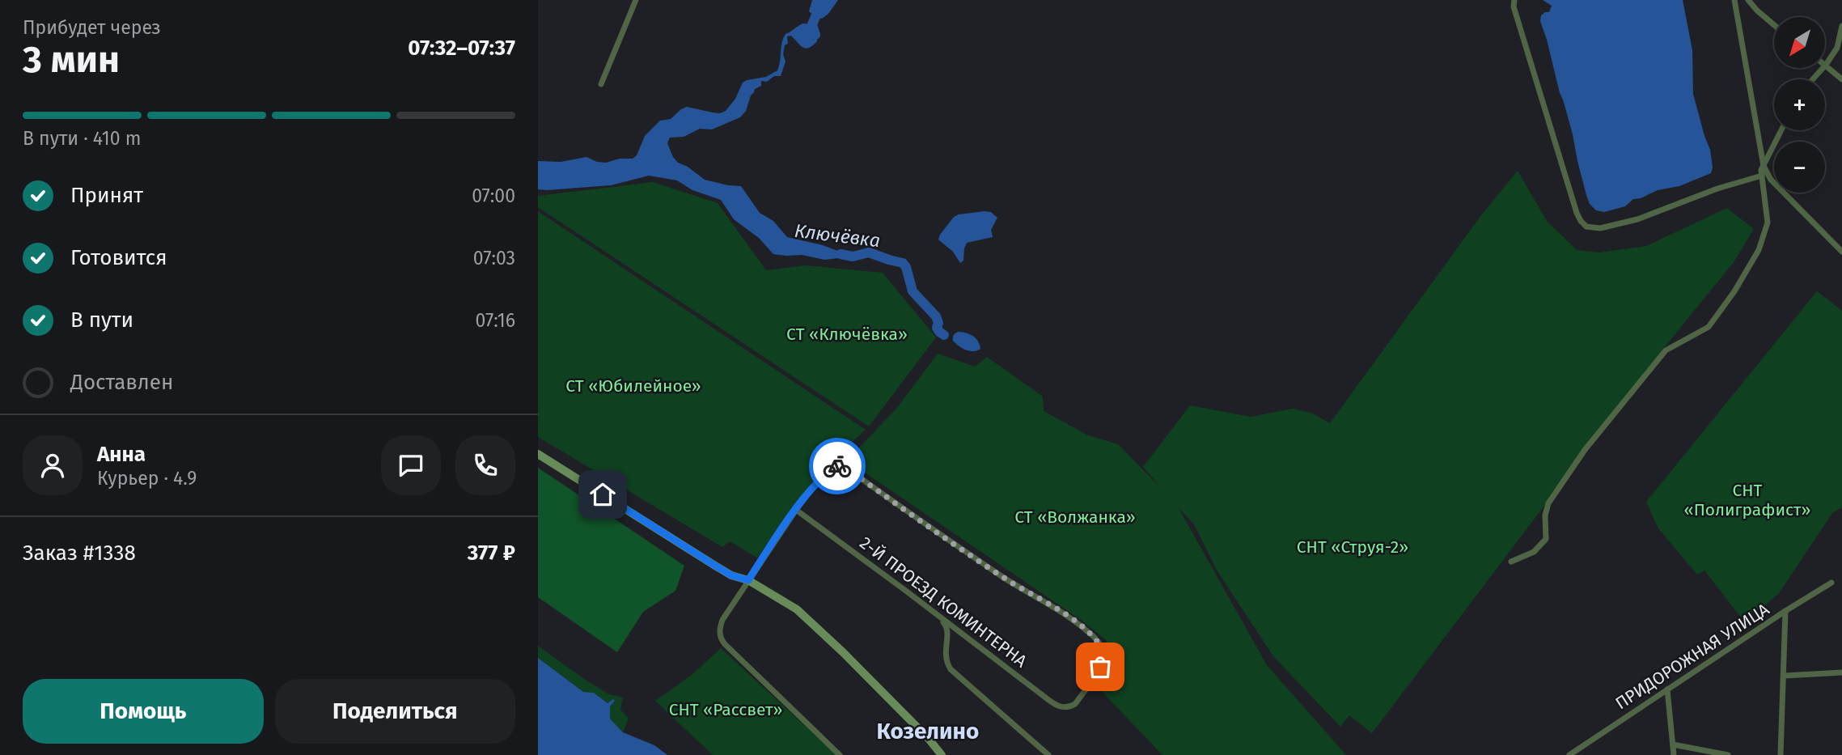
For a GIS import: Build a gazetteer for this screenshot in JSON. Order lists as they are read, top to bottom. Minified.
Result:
{"streets":{"street":["2-Й ПРОЕЗД КОМИНТЕРНА","ПРИДОРОЖНАЯ УЛИЦА"]},"districts":["Козелино"],"water":["Ключёвка"],"parks":["СТ «Ключёвка»","СТ «Юбилейное»","СНТ «Полиграфист»","СТ «Волжанка»","СНТ «Струя-2»","СНТ «Рассвет»"],"north":"bottom left","page":{"heading":["3 мин","Прибудет через","07:32–07:37"],"panel":["Анна","Курьер · 4.9","Заказ #1338","377 ₽"],"map_buttons":["+","−"],"bar":"В пути · 410 m","list":[["Принят","07:00"],["Готовится","07:03"],["В пути","07:16"],"Доставлен"],"buttons":["Помощь","Поделиться"]}}
